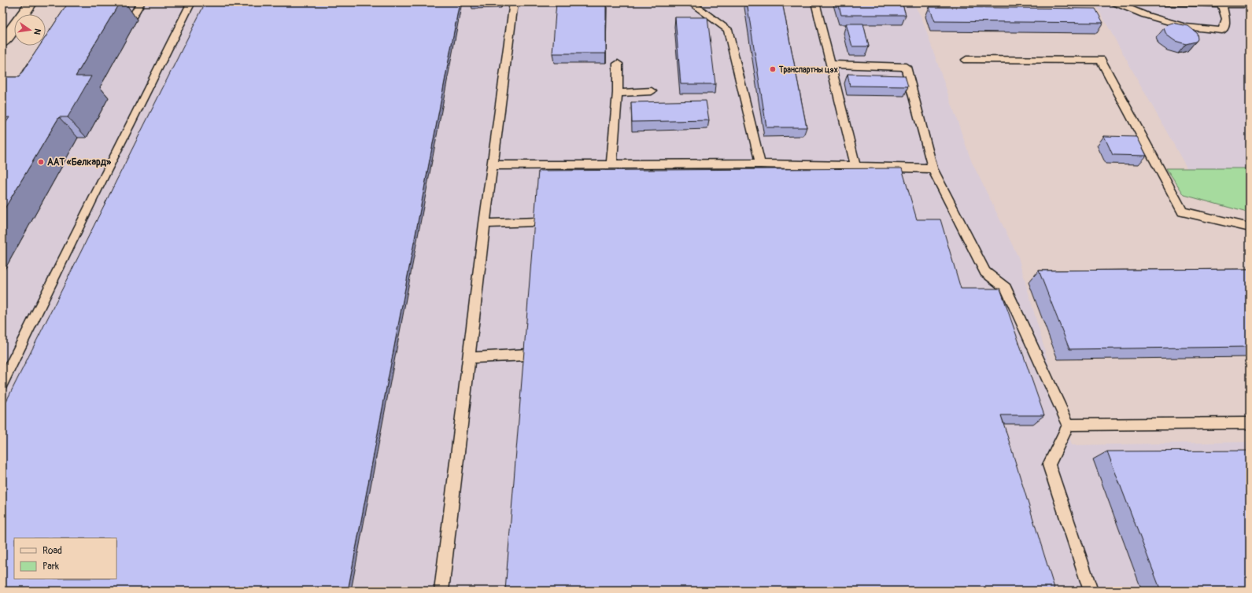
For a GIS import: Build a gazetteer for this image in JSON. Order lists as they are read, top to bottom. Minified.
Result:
{"places":["Транспартны цэх","ААТ «Белкард»"],"legend":["Road","Park"],"north":"right"}
